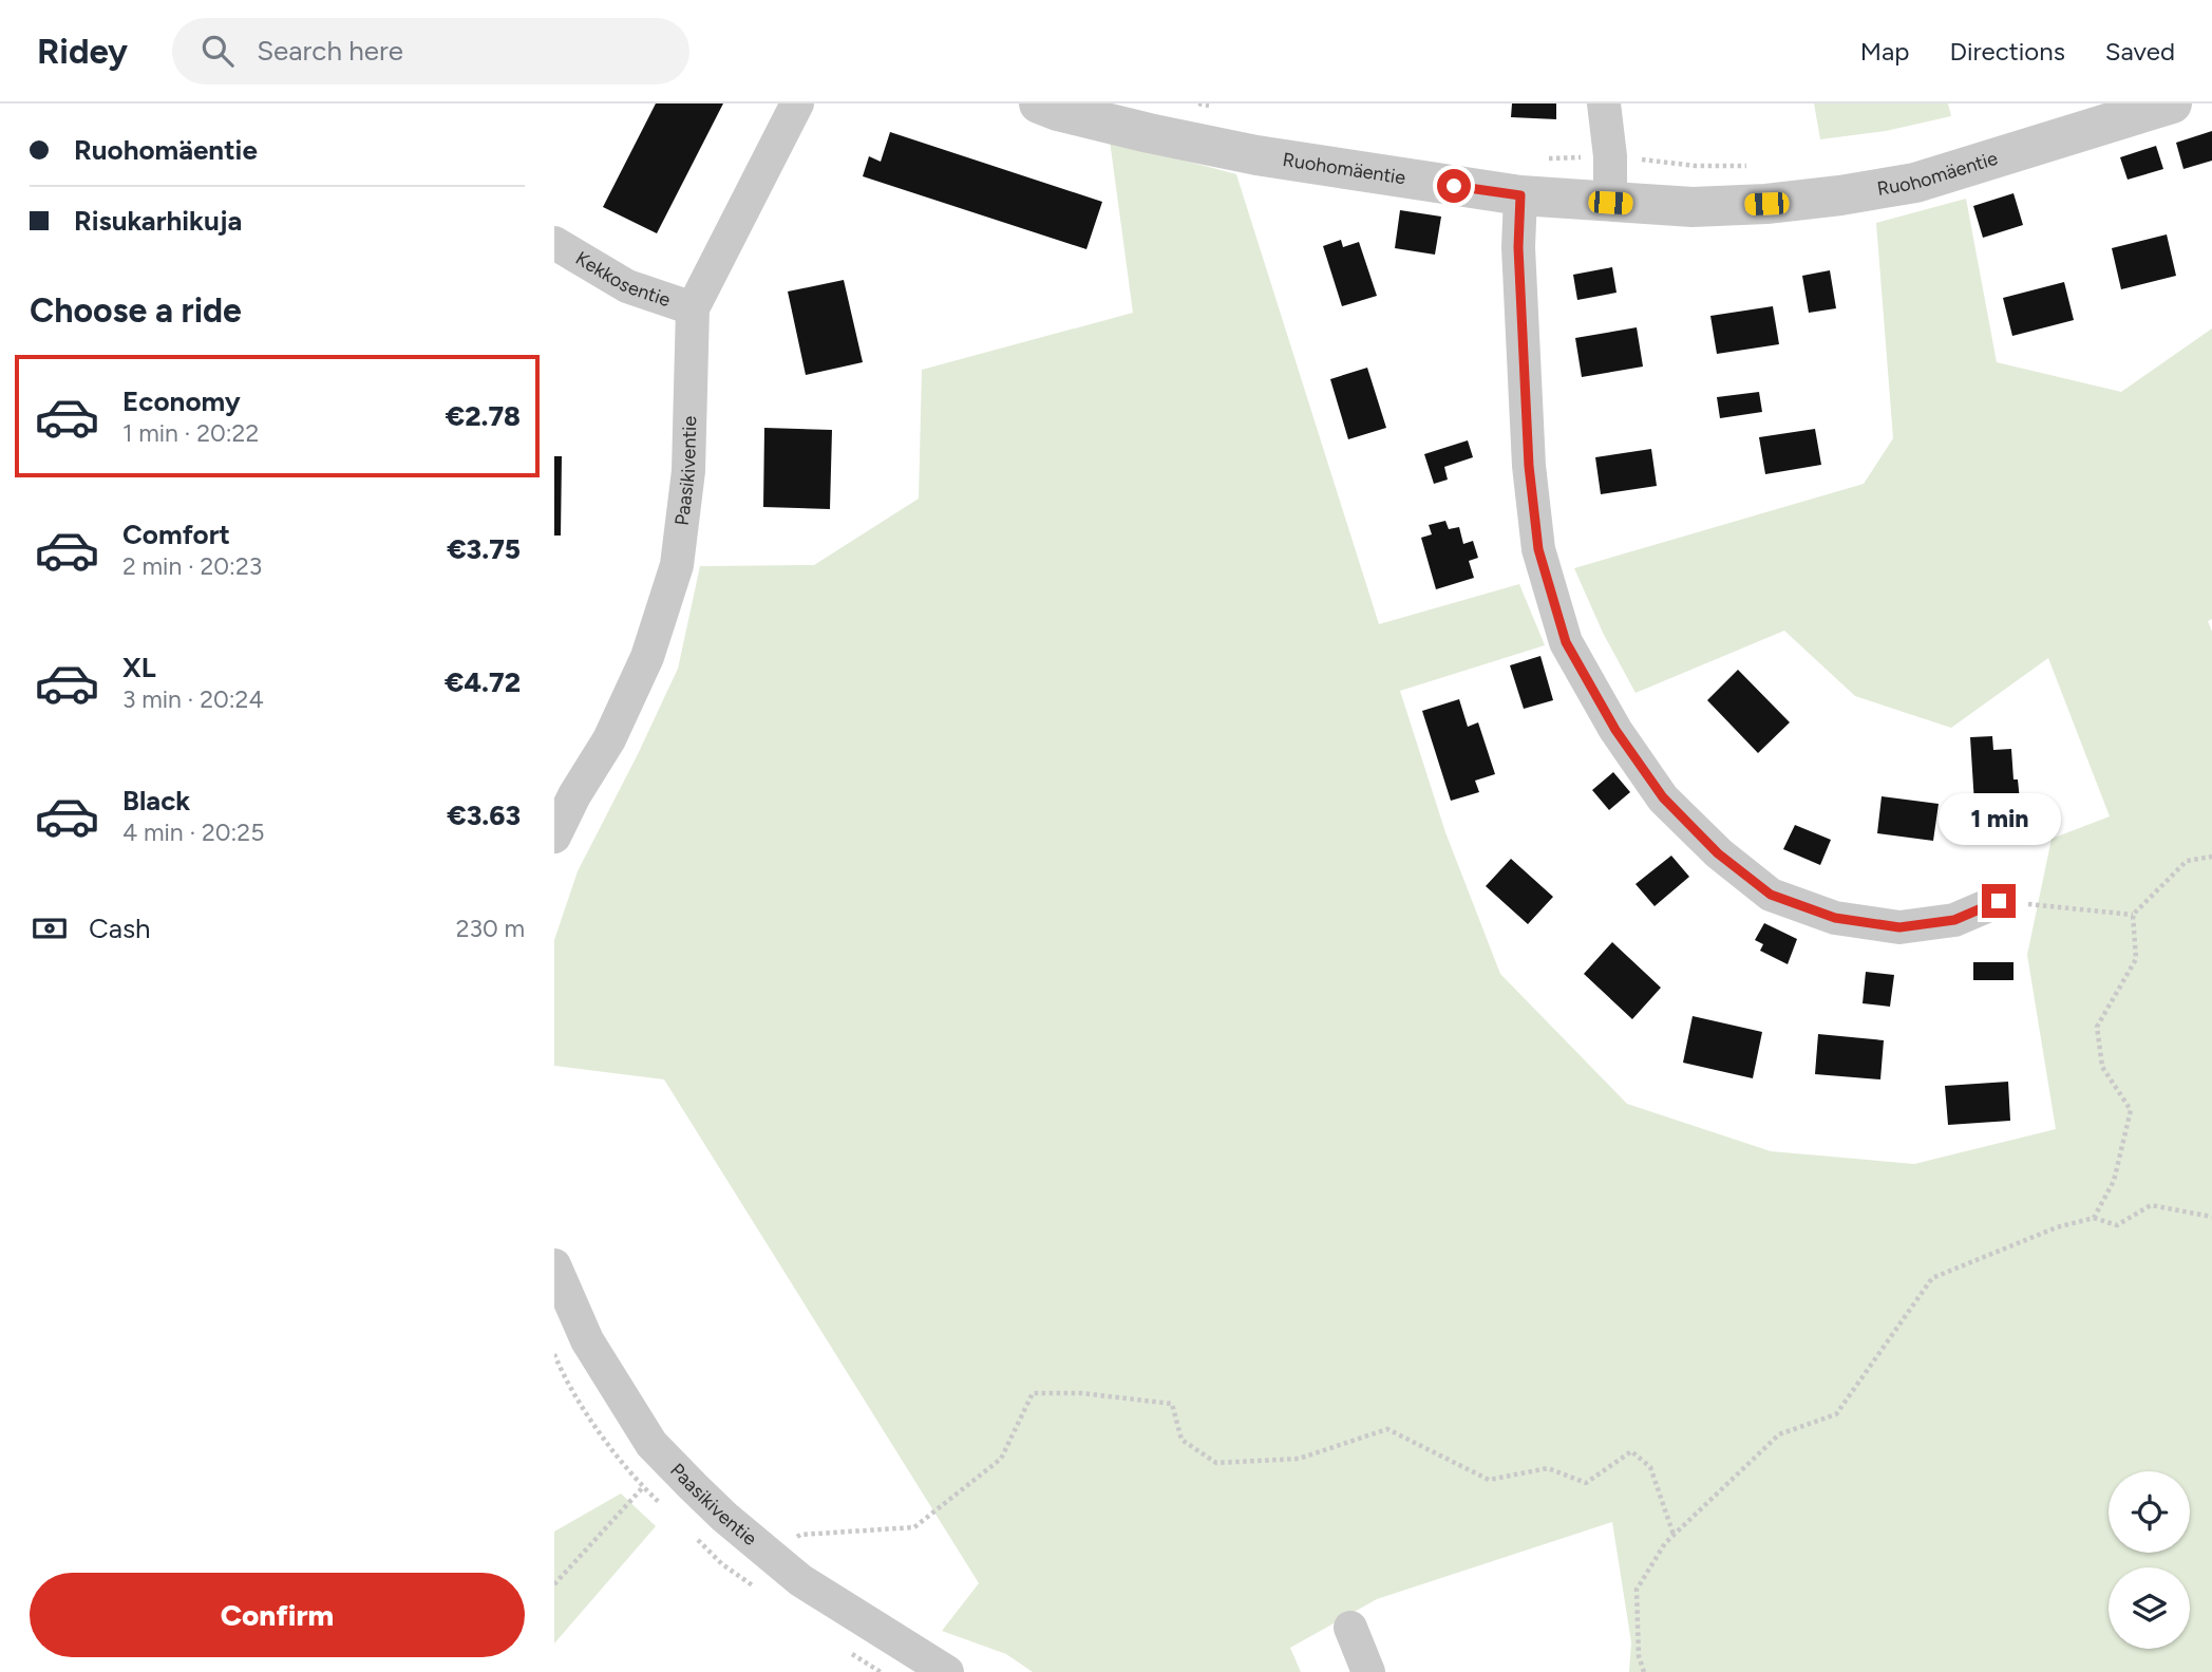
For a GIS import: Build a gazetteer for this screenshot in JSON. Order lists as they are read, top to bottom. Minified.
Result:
{"streets":{"street":["Ruohomäentie","Kekkosentie","Paasikiventie"]},"crossings":[["Kekkosentie","Paasikiventie"]],"page":{"header":"Ridey","search":"Search here","nav":["Map","Directions","Saved"],"banner":["Ruohomäentie","Risukarhikuja"],"heading":"Choose a ride","list":[{"name":"Economy","note":"1 min · 20:22","value":"€2.78"},{"name":"Comfort","note":"2 min · 20:23","value":"€3.75"},{"name":"XL","note":"3 min · 20:24","value":"€4.72"},{"name":"Black","note":"4 min · 20:25","value":"€3.63"}],"bubble":"1 min","pay":["Cash","230 m"],"buttons":"Confirm"}}
